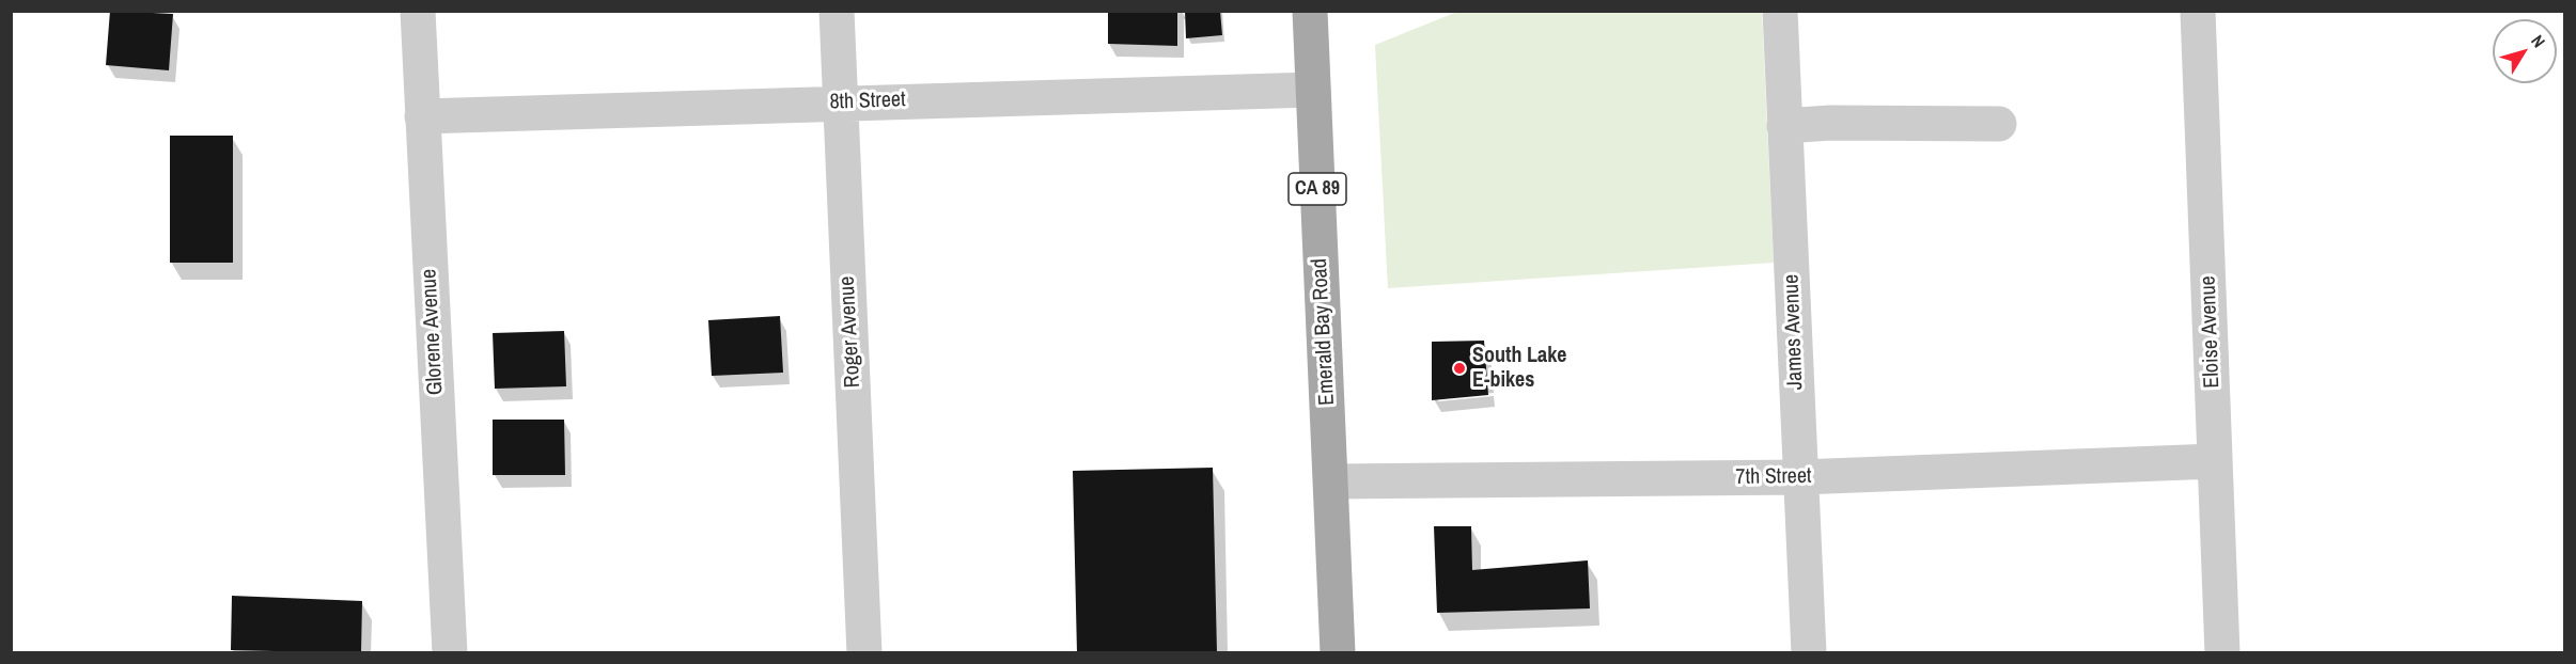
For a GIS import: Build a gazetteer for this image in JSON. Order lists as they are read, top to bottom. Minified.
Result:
{"streets":{"main road":["CA 89","Emerald Bay Road"],"street":["8th Street","Glorene Avenue","Roger Avenue","James Avenue","Eloise Avenue","7th Street"]},"crossings":[["8th Street","Glorene Avenue"],["8th Street","Roger Avenue"],["8th Street","Emerald Bay Road"],["Emerald Bay Road","7th Street"],["James Avenue","7th Street"],["Eloise Avenue","7th Street"]],"places":["South Lake E-bikes"],"north":"top right"}
